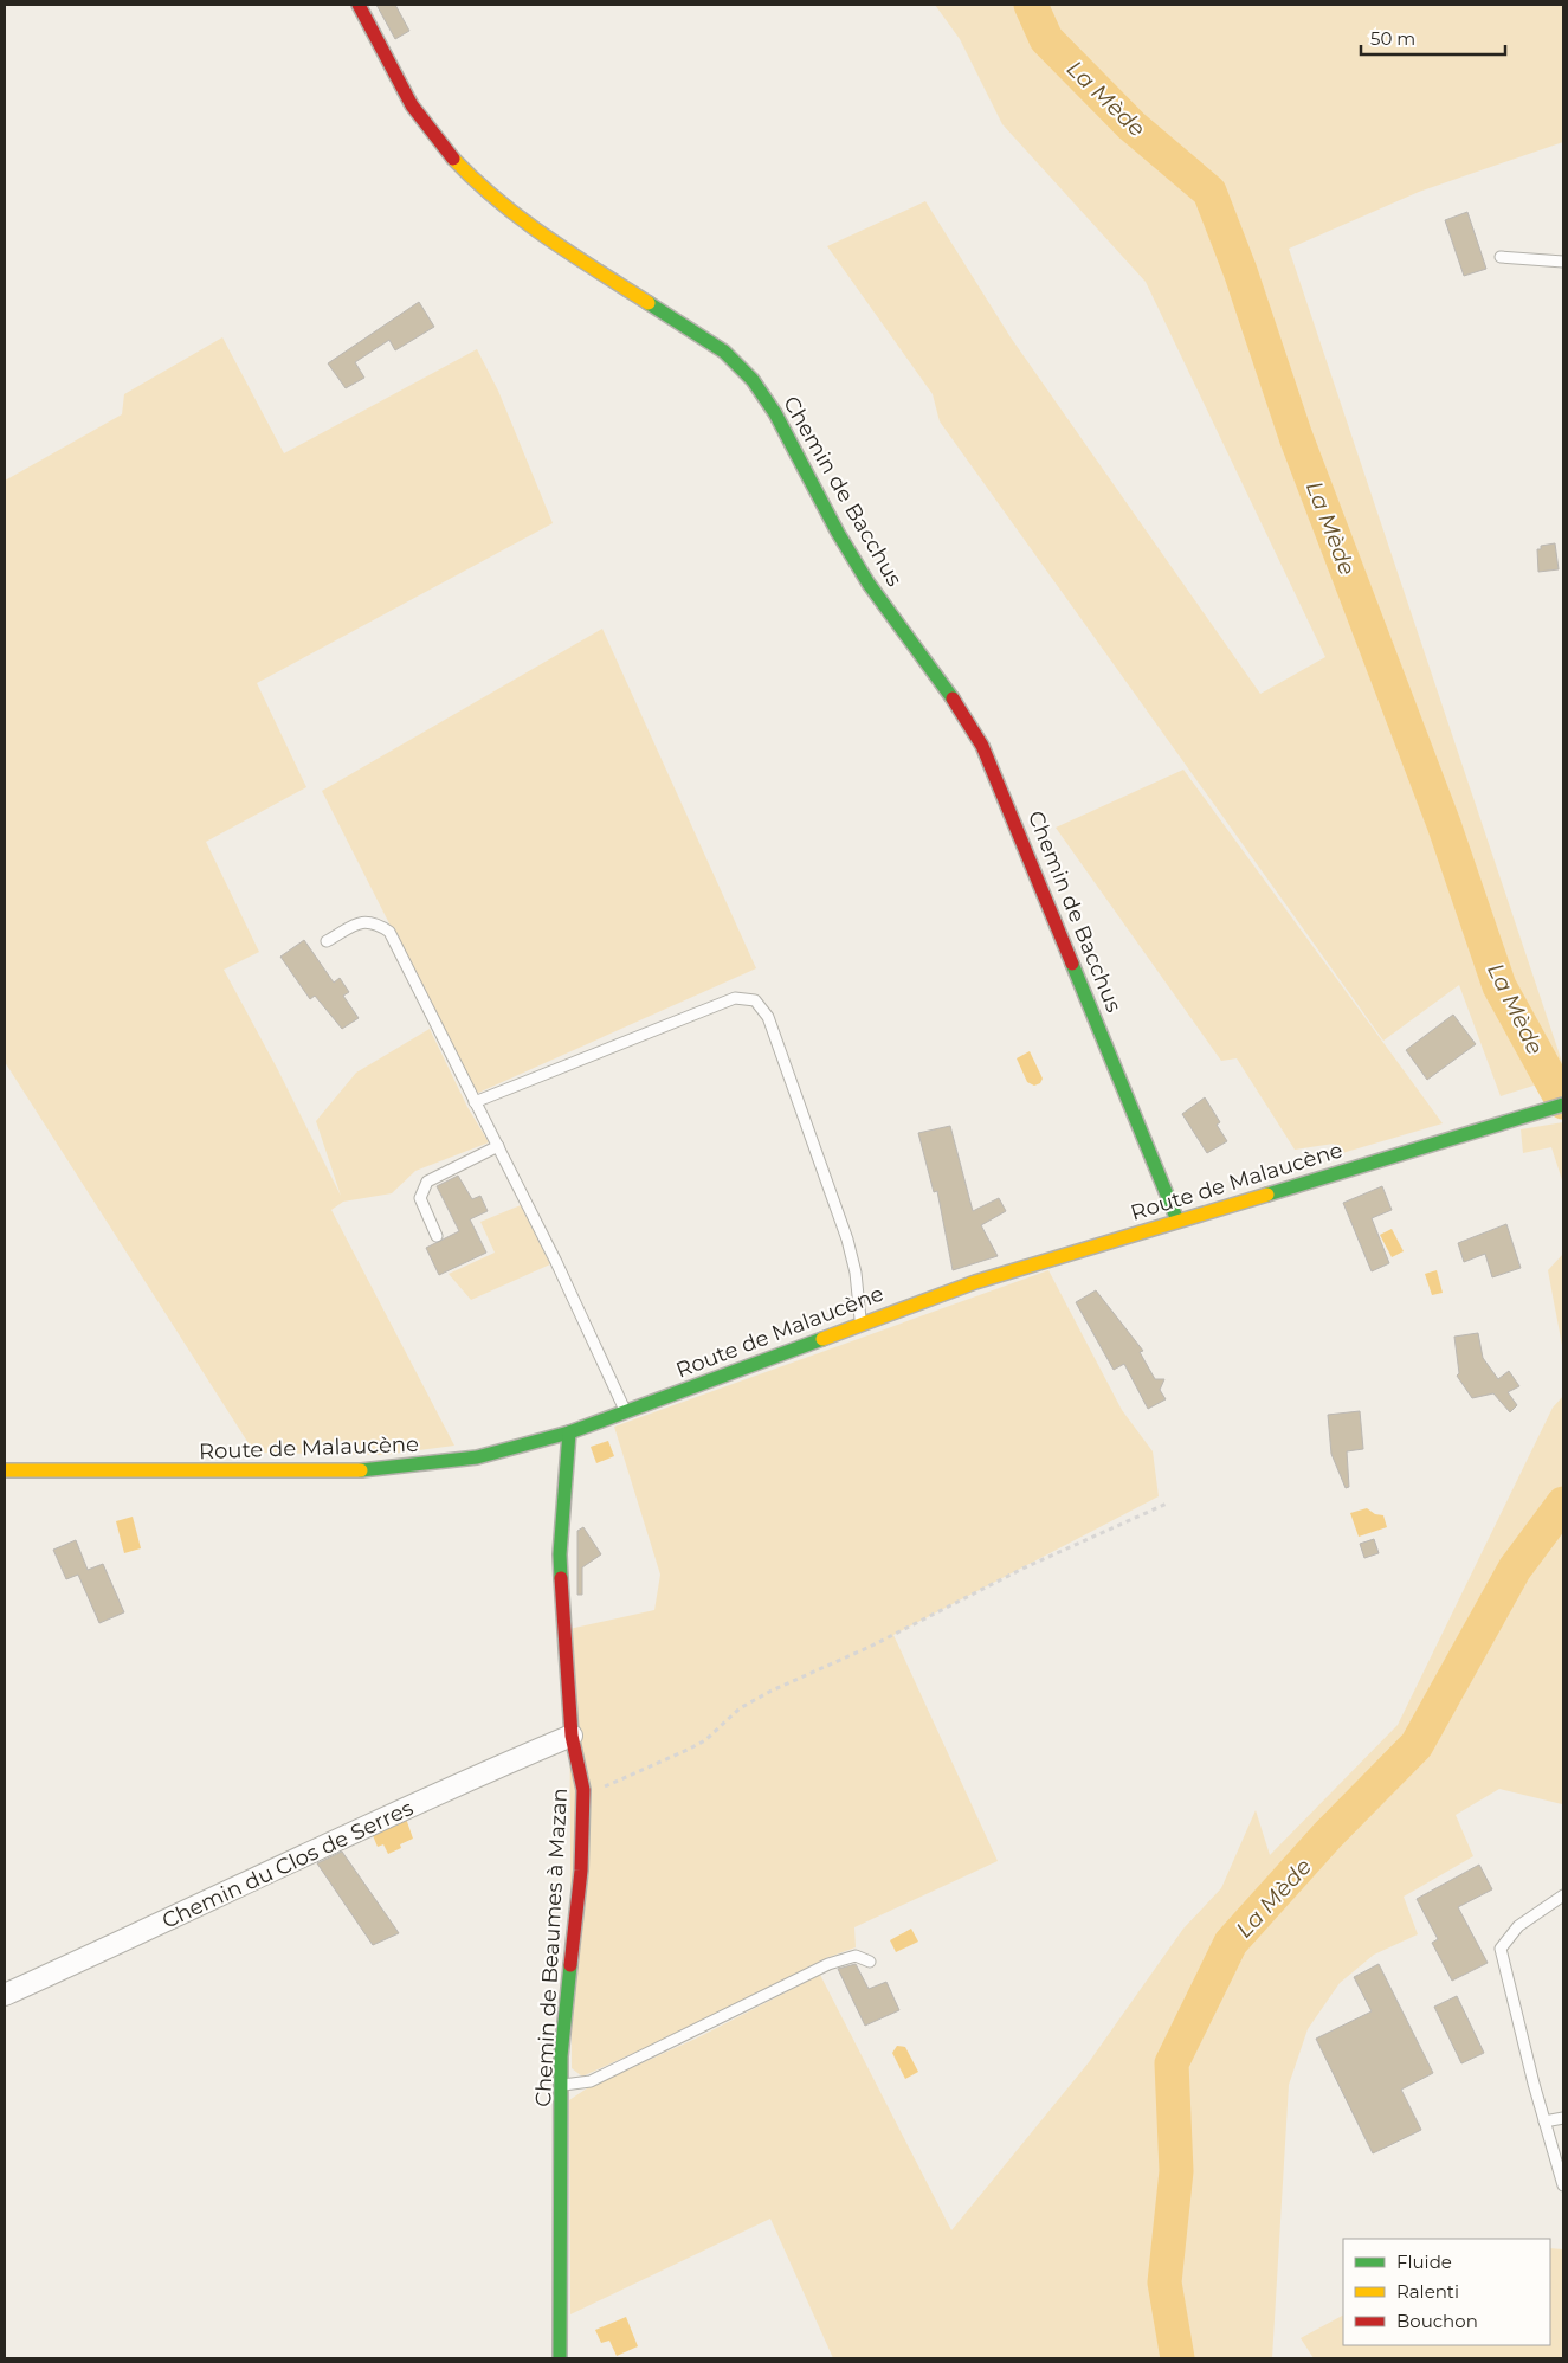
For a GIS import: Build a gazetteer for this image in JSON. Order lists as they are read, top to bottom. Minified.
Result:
{"streets":{"street":["Chemin de Bacchus","Route de Malaucène","Chemin du Clos de Serres","Chemin de Beaumes à Mazan"]},"crossings":[["Chemin de Bacchus","Route de Malaucène"],["Route de Malaucène","Chemin de Beaumes à Mazan"],["Chemin du Clos de Serres","Chemin de Beaumes à Mazan"]],"water":["La Mède"],"legend":["Fluide","Ralenti","Bouchon"],"scale_bar":"50 m"}
